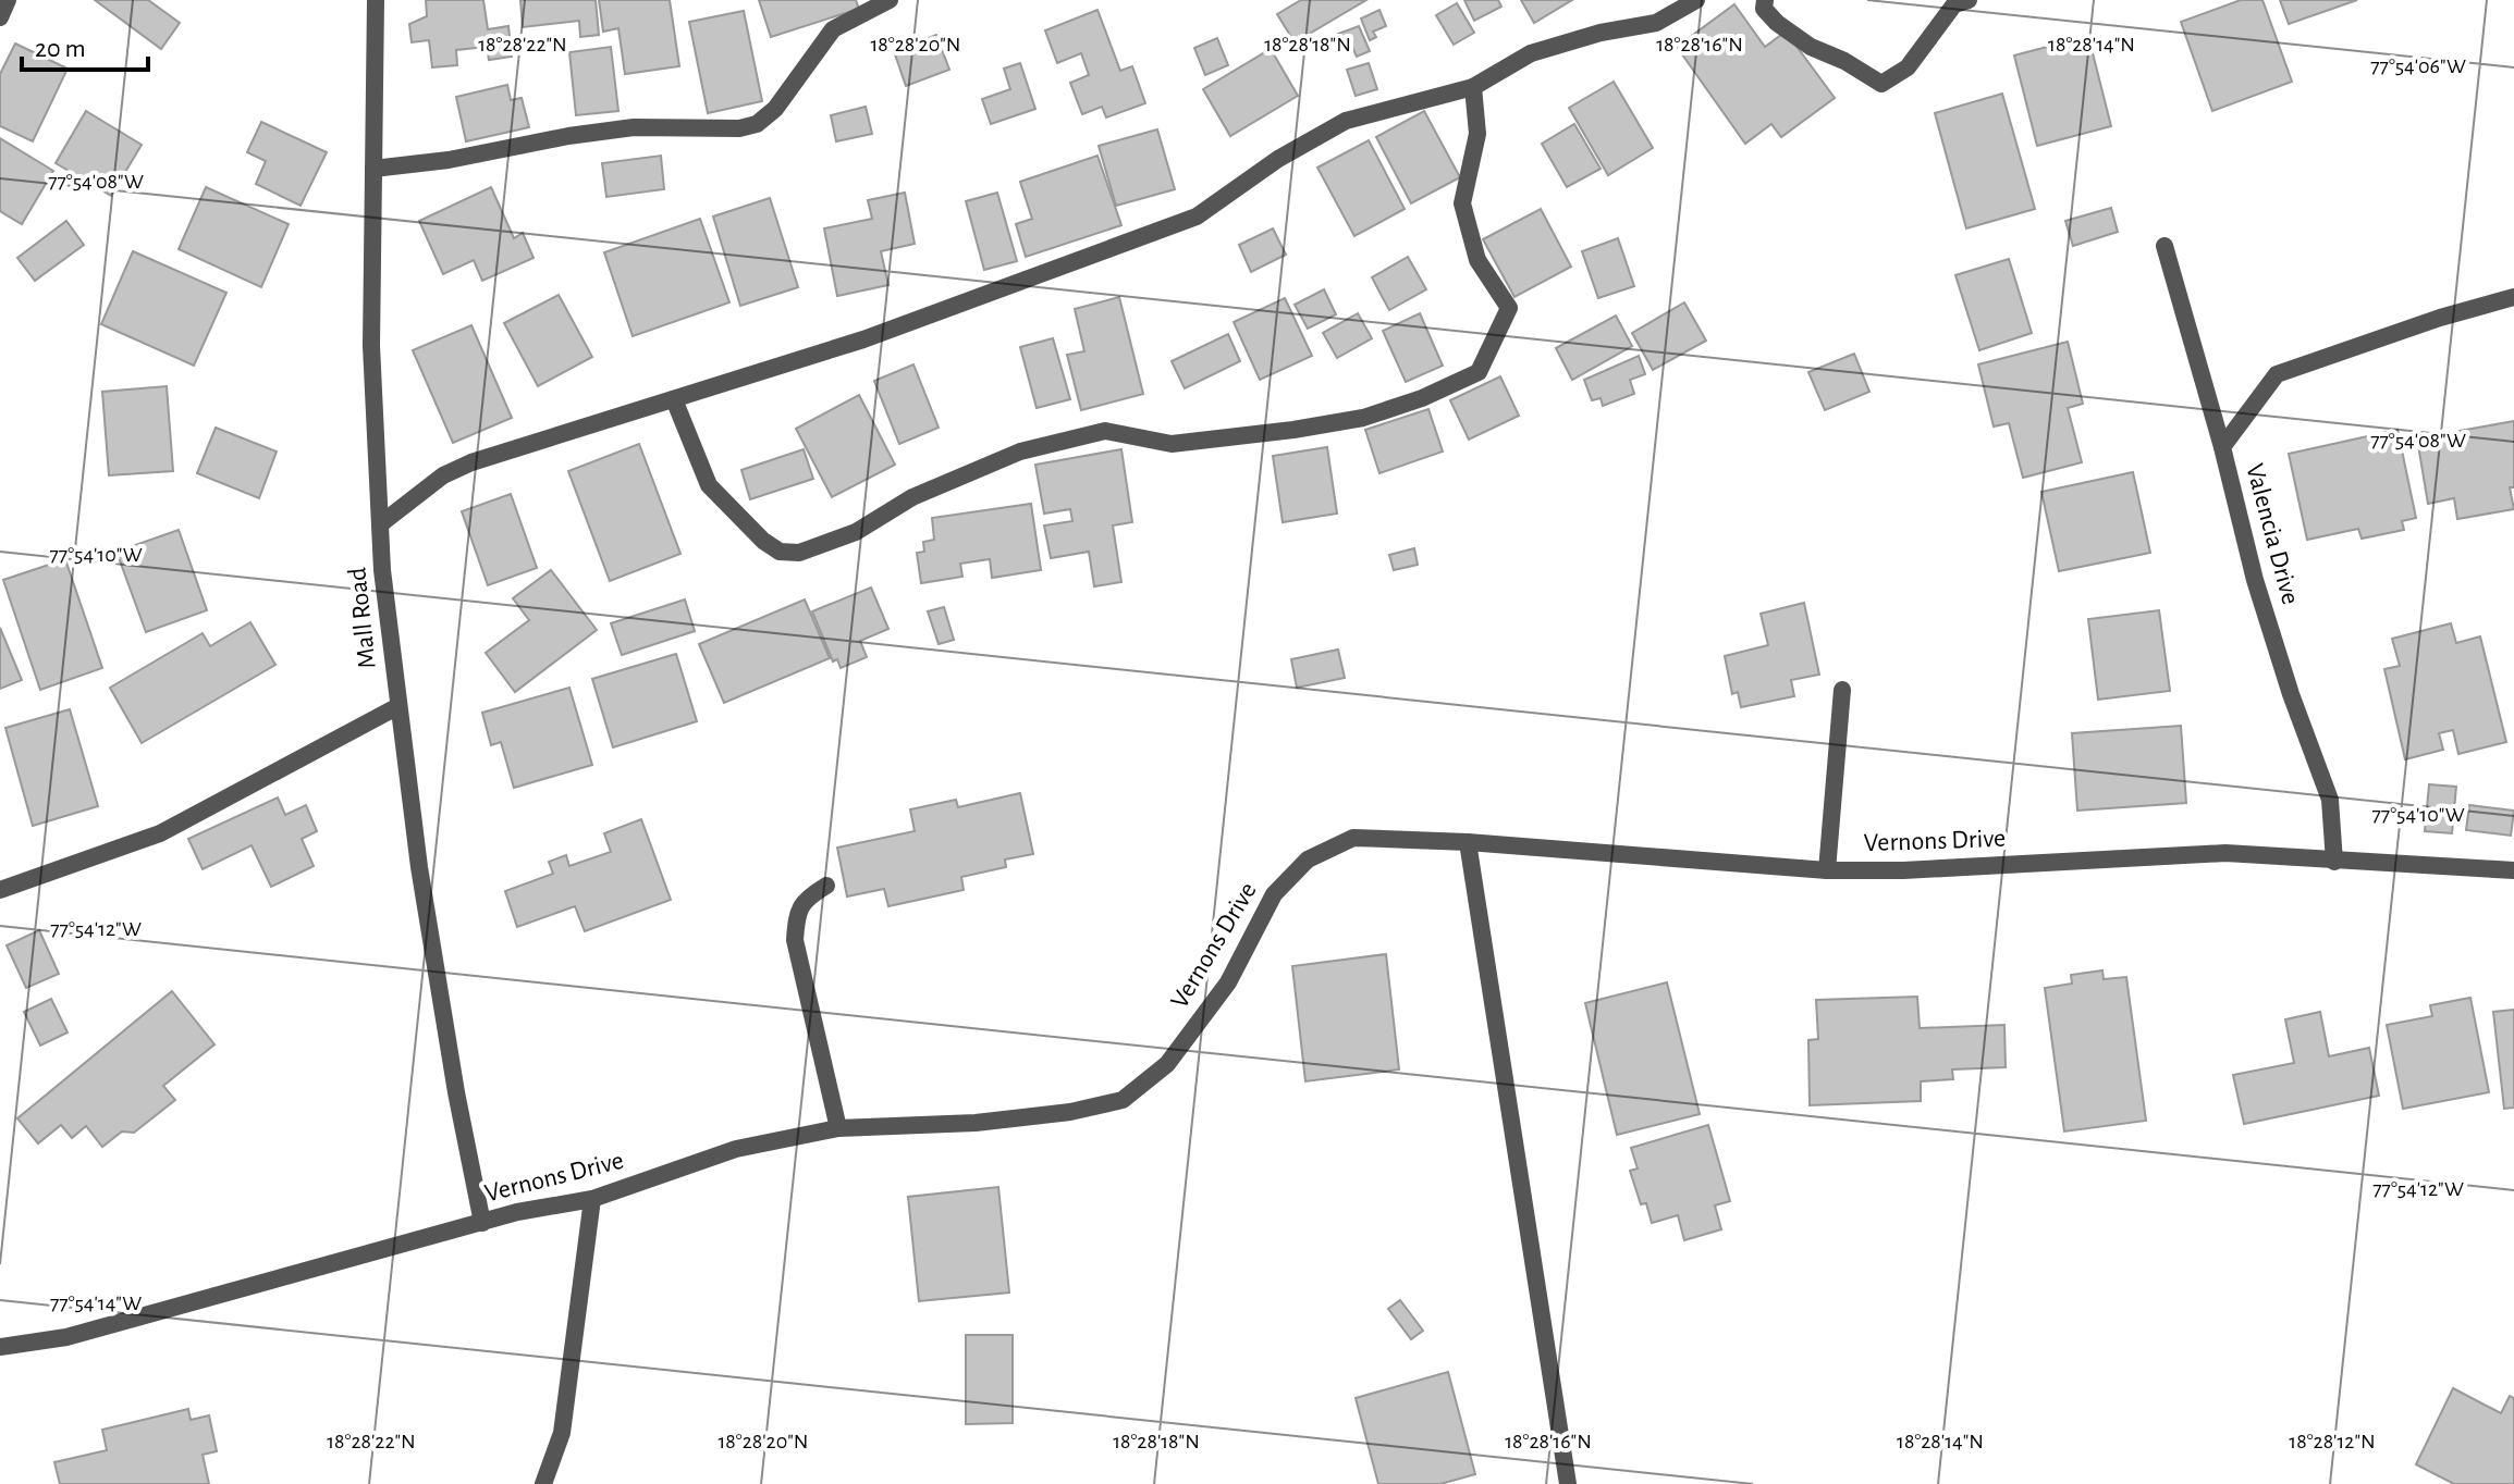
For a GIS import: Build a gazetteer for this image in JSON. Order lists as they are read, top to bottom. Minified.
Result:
{"streets":{"street":["Valencia Drive","Mall Road","Vernons Drive"]},"crossings":[["Valencia Drive","Vernons Drive"],["Mall Road","Vernons Drive"]],"scale_bar":"20 m","coordinates":["18°28'22\"N","18°28'20\"N","18°28'18\"N","18°28'16\"N","18°28'14\"N","77°54'06\"W","77°54'08\"W","77°54'10\"W","77°54'12\"W","77°54'14\"W","18°28'12\"N"]}
